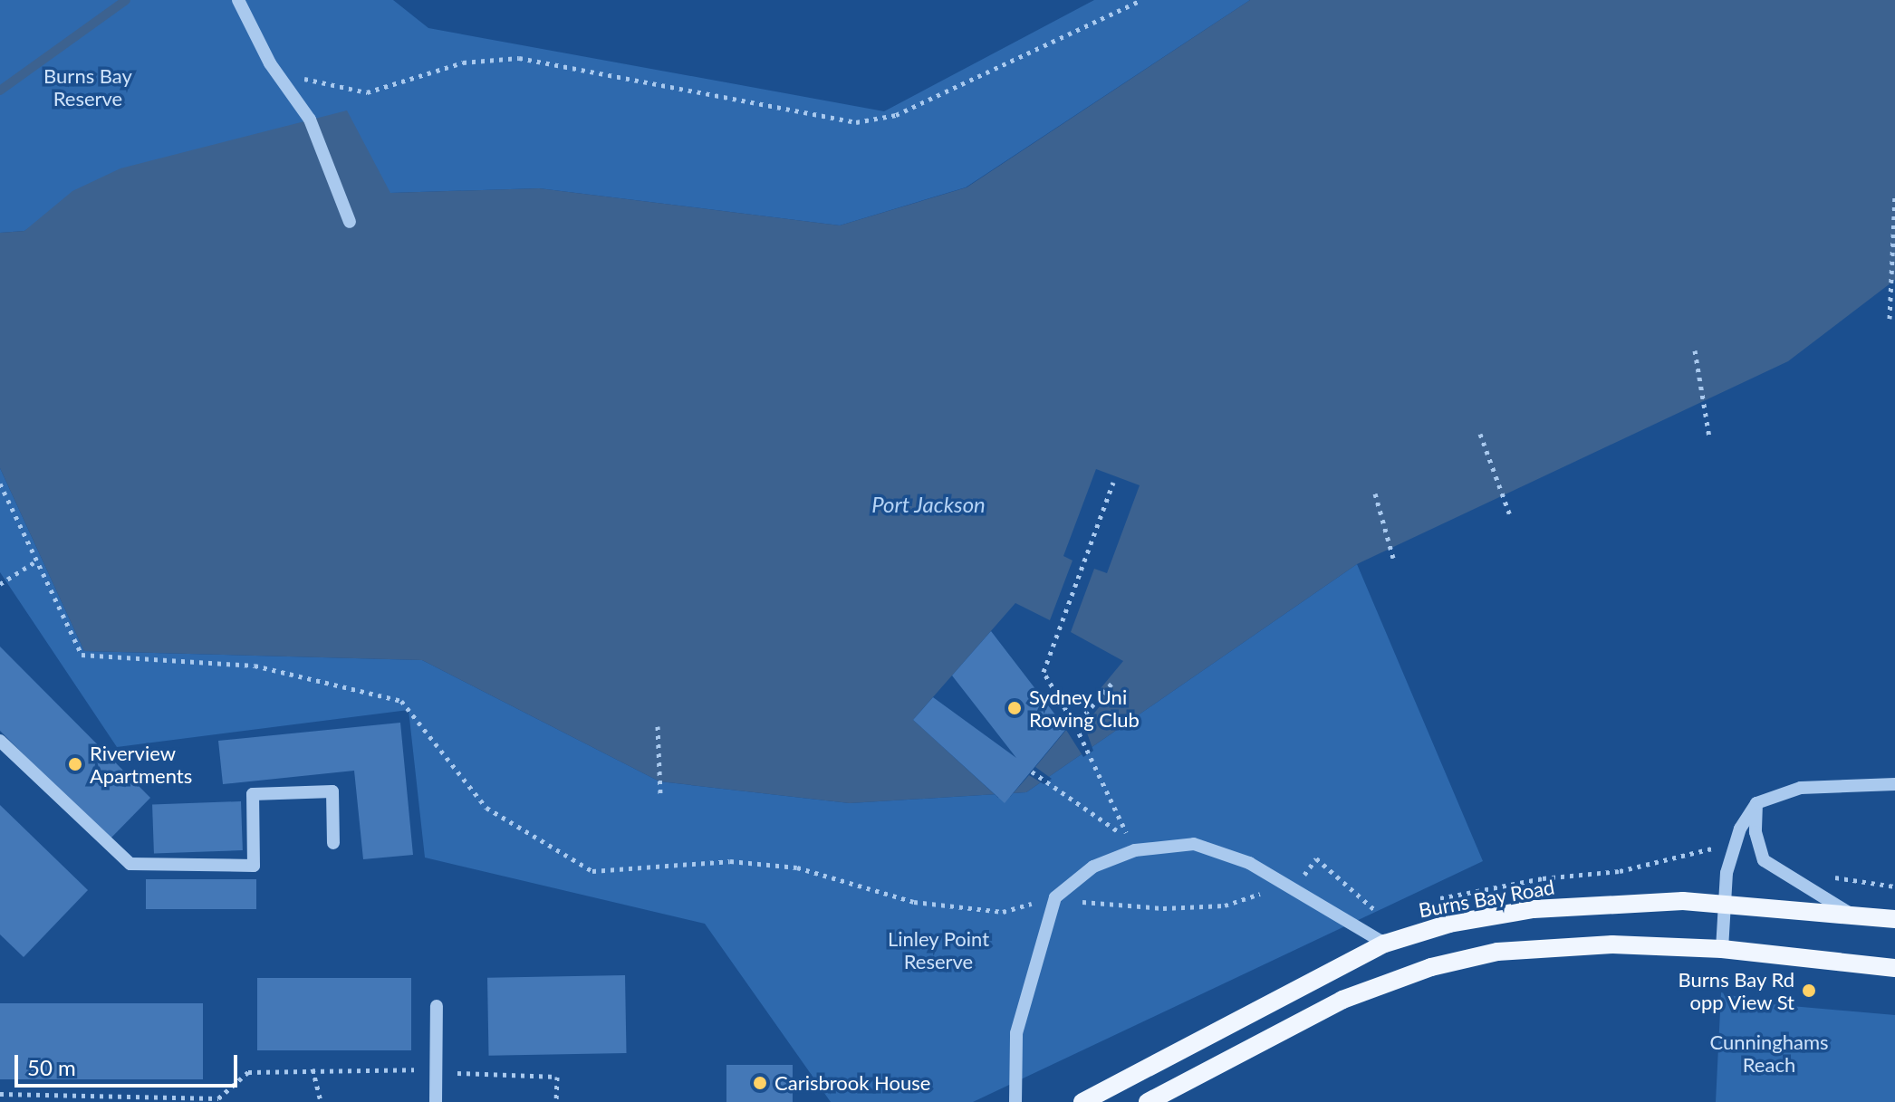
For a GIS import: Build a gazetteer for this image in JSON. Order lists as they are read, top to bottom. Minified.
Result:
{"streets":{"main road":["Burns Bay Road"]},"water":["Port Jackson"],"parks":["Burns Bay Reserve","Linley Point Reserve","Cunninghams Reach"],"places":["Sydney Uni Rowing Club","Riverview Apartments","Burns Bay Rd opp View St","Carisbrook House"],"scale_bar":"50 m"}
